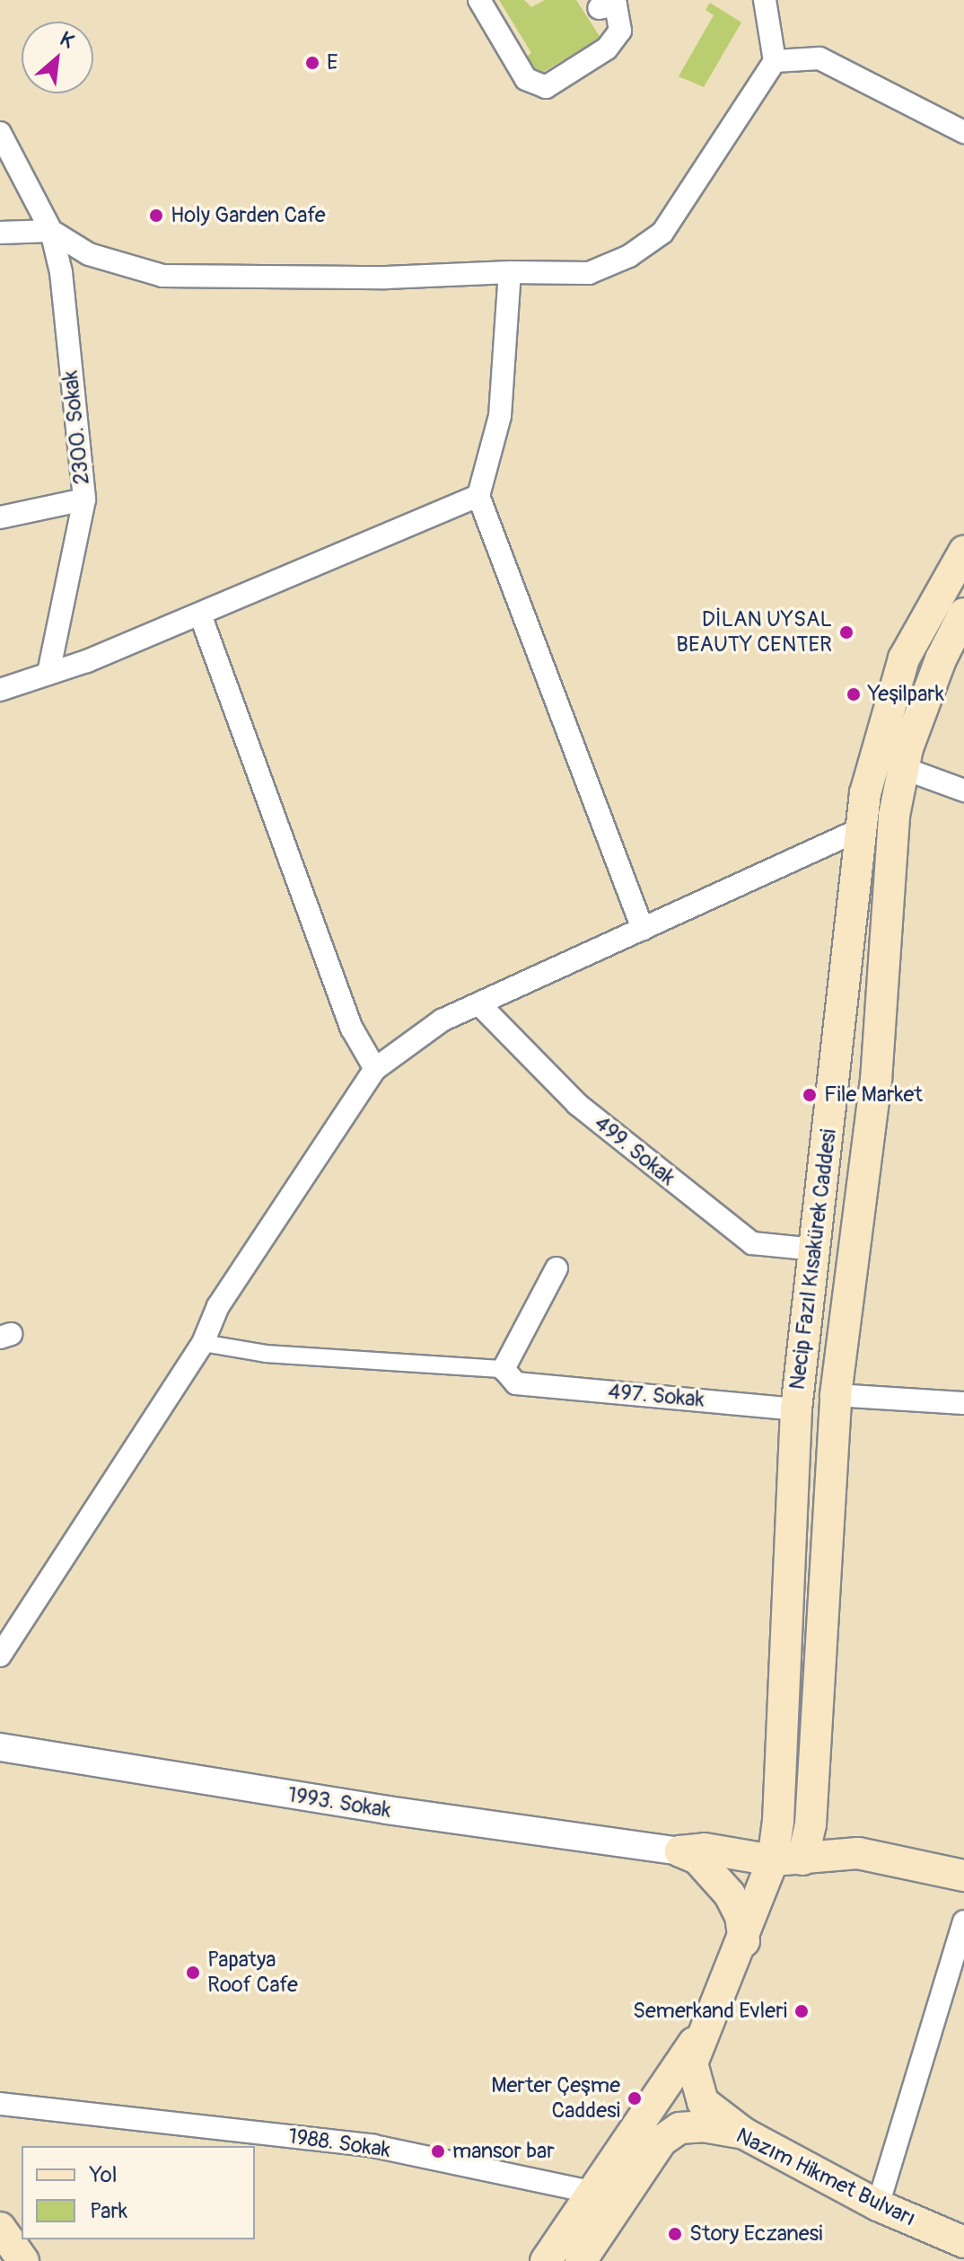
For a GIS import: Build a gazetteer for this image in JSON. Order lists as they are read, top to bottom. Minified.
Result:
{"streets":{"main road":["Necip Fazıl Kısakürek Caddesi","Nazım Hikmet Bulvarı"],"street":["2300. Sokak","499. Sokak","497. Sokak","1993. Sokak","1988. Sokak"]},"crossings":[["499. Sokak","Necip Fazıl Kısakürek Caddesi"],["Necip Fazıl Kısakürek Caddesi","497. Sokak"]],"places":["E","Holy Garden Cafe","DİLAN UYSAL BEAUTY CENTER","Yeşilpark","File Market","Papatya Roof Cafe","Semerkand Evleri","Merter Çeşme Caddesi","mansor bar","Story Eczanesi"],"legend":["Yol","Park"],"north":"top right"}
